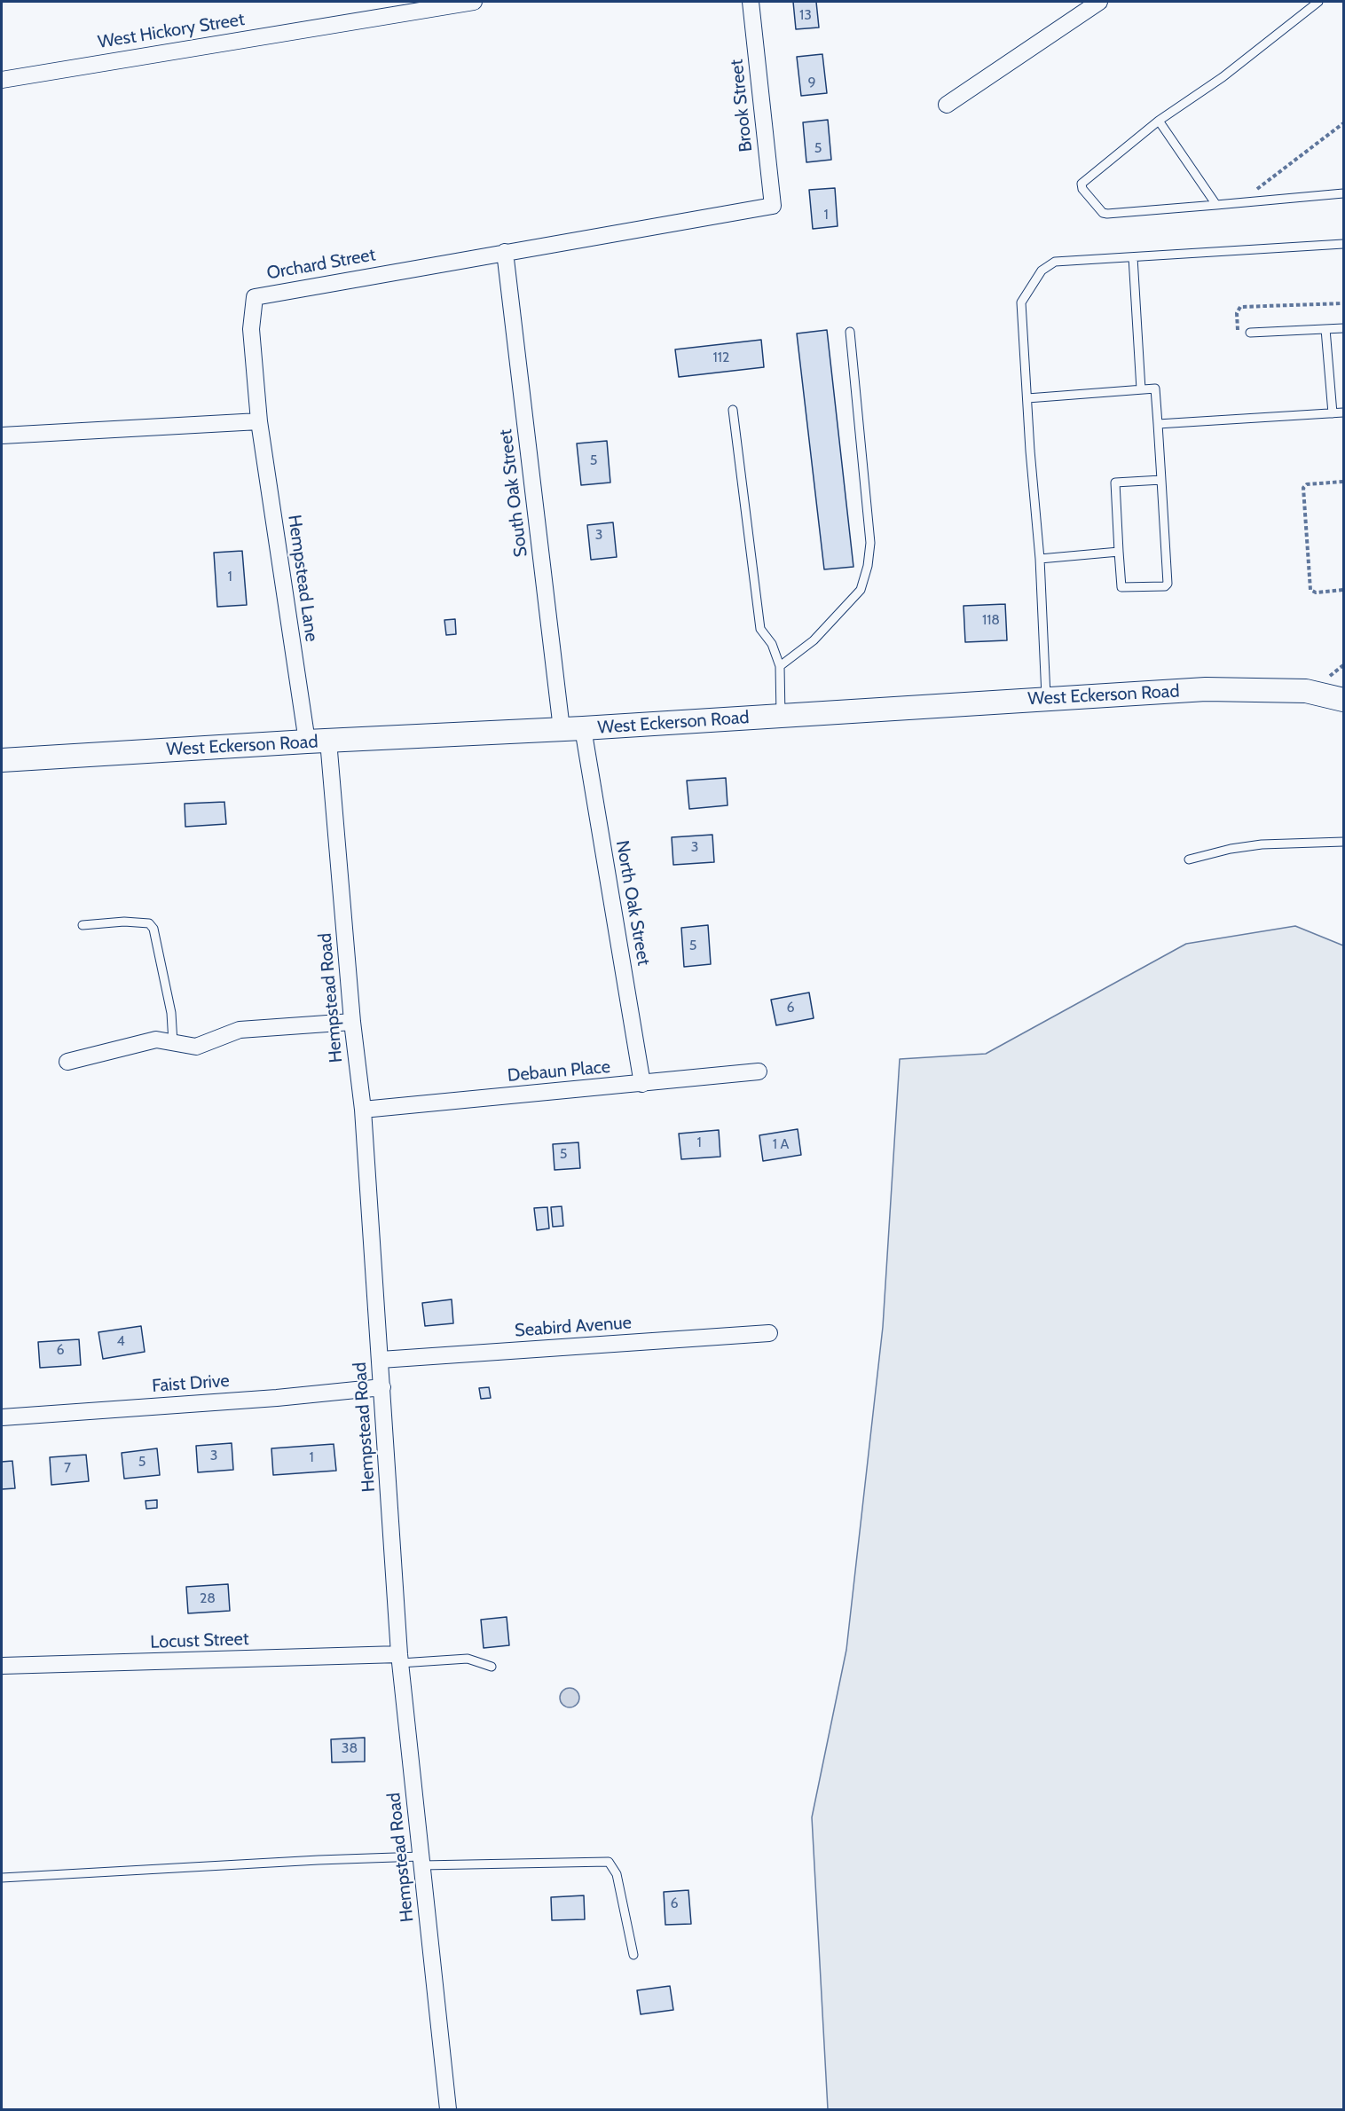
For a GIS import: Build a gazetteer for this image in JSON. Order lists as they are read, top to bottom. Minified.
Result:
{"streets":{"street":["West Hickory Street","Brook Street","Orchard Street","South Oak Street","Hempstead Lane","West Eckerson Road","North Oak Street","Hempstead Road","Debaun Place","Seabird Avenue","Faist Drive","Locust Street"]},"crossings":[["Brook Street","Orchard Street"],["Orchard Street","South Oak Street"],["Orchard Street","Hempstead Lane"],["South Oak Street","West Eckerson Road"],["South Oak Street","North Oak Street"],["Hempstead Lane","West Eckerson Road"],["Hempstead Lane","Hempstead Road"],["West Eckerson Road","North Oak Street"],["West Eckerson Road","Hempstead Road"],["North Oak Street","Debaun Place"],["Hempstead Road","Debaun Place"],["Hempstead Road","Seabird Avenue"],["Hempstead Road","Faist Drive"],["Hempstead Road","Locust Street"]],"house_numbers":["13","9","5","1","112","5","3","1","118","3","5","6","1","1 A","5","4","6","3","1","5","7","28","38","6"]}
